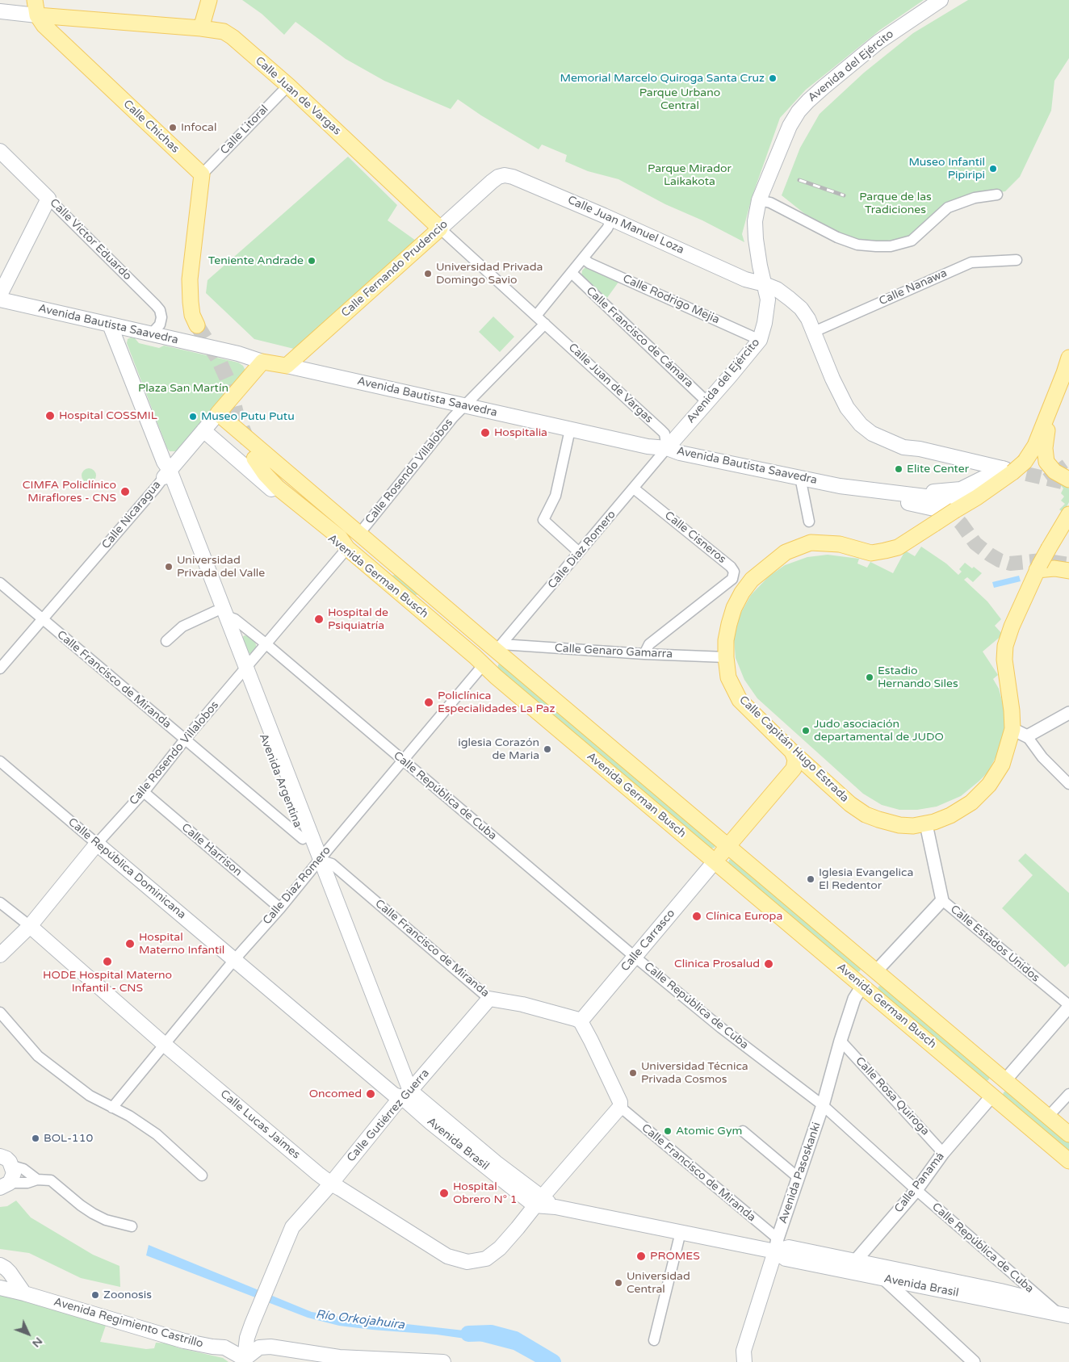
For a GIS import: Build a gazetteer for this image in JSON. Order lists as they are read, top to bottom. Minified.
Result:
{"streets":{"main road":["Avenida del Ejército","Calle Juan de Vargas","Calle Chichas","Calle Juan Manuel Loza","Calle Victor Eduardo","Calle Fernando Prudencio","Avenida Bautista Saavedra","Calle Rosendo Villalobos","Calle Nicaragua","Avenida German Busch","Calle Francisco de Miranda","Calle Capitán Hugo Estrada","Avenida Argentina","Calle República Dominicana","Calle Carrasco","Calle Gutiérrez Guerra","Calle Lucas Jaimes","Avenida Brasil","Avenida Pasoskanki","Avenida Regimiento Castrillo"],"street":["Calle Litoral","Calle Nanawa","Calle Rodrigo Mejia","Calle Francisco de Cámara","Calle Cisneros","Calle Diaz Romero","Calle Genaro Gamarra","Calle República de Cuba","Calle Harrison","Calle Estados Unidos","Calle Rosa Quiroga","Calle Panamá"]},"crossings":[["Avenida del Ejército","Calle Juan de Vargas"],["Avenida del Ejército","Calle Juan Manuel Loza"],["Avenida del Ejército","Calle Rodrigo Mejia"],["Avenida del Ejército","Avenida Bautista Saavedra"],["Avenida del Ejército","Calle Francisco de Cámara"],["Avenida del Ejército","Calle Diaz Romero"],["Calle Juan de Vargas","Calle Chichas"],["Calle Juan de Vargas","Calle Litoral"],["Calle Juan de Vargas","Calle Fernando Prudencio"],["Calle Juan de Vargas","Avenida Bautista Saavedra"],["Calle Juan de Vargas","Calle Rosendo Villalobos"],["Calle Juan de Vargas","Calle Diaz Romero"],["Calle Chichas","Calle Litoral"],["Calle Juan Manuel Loza","Calle Fernando Prudencio"],["Calle Victor Eduardo","Avenida Bautista Saavedra"],["Calle Fernando Prudencio","Avenida Bautista Saavedra"],["Avenida Bautista Saavedra","Calle Rosendo Villalobos"],["Avenida Bautista Saavedra","Calle Nicaragua"],["Avenida Bautista Saavedra","Calle Diaz Romero"],["Avenida Bautista Saavedra","Calle Capitán Hugo Estrada"],["Avenida Bautista Saavedra","Avenida Argentina"],["Calle Rosendo Villalobos","Avenida German Busch"],["Calle Rosendo Villalobos","Calle Francisco de Miranda"],["Calle Rosendo Villalobos","Avenida Argentina"],["Calle Rosendo Villalobos","Calle República de Cuba"],["Calle Rosendo Villalobos","Calle Harrison"],["Calle Rosendo Villalobos","Calle República Dominicana"],["Calle Rosendo Villalobos","Calle Lucas Jaimes"],["Calle Nicaragua","Avenida German Busch"],["Calle Nicaragua","Calle Francisco de Miranda"],["Calle Nicaragua","Avenida Argentina"],["Calle Cisneros","Calle Diaz Romero"],["Calle Cisneros","Calle Genaro Gamarra"],["Calle Diaz Romero","Avenida German Busch"],["Calle Diaz Romero","Calle Genaro Gamarra"],["Calle Diaz Romero","Calle Francisco de Miranda"],["Calle Diaz Romero","Avenida Argentina"],["Calle Diaz Romero","Calle República de Cuba"],["Calle Diaz Romero","Calle Harrison"],["Calle Diaz Romero","Calle República Dominicana"],["Calle Diaz Romero","Calle Lucas Jaimes"],["Avenida German Busch","Calle Genaro Gamarra"],["Avenida German Busch","Calle Carrasco"],["Avenida German Busch","Avenida Pasoskanki"],["Avenida German Busch","Calle Panamá"],["Calle Genaro Gamarra","Calle Capitán Hugo Estrada"],["Calle Francisco de Miranda","Avenida Argentina"],["Calle Francisco de Miranda","Calle Carrasco"],["Calle Francisco de Miranda","Calle Gutiérrez Guerra"],["Calle Francisco de Miranda","Avenida Brasil"],["Calle Francisco de Miranda","Avenida Pasoskanki"],["Calle Capitán Hugo Estrada","Calle Estados Unidos"],["Avenida Argentina","Calle República de Cuba"],["Avenida Argentina","Calle República Dominicana"],["Avenida Argentina","Calle Gutiérrez Guerra"],["Avenida Argentina","Avenida Brasil"],["Calle República de Cuba","Calle Carrasco"],["Calle República de Cuba","Avenida Brasil"],["Calle República de Cuba","Avenida Pasoskanki"],["Calle República de Cuba","Calle Panamá"],["Calle República Dominicana","Calle Gutiérrez Guerra"],["Calle República Dominicana","Avenida Brasil"],["Calle Rosa Quiroga","Avenida Pasoskanki"],["Calle Rosa Quiroga","Calle Panamá"],["Calle Gutiérrez Guerra","Calle Lucas Jaimes"],["Calle Gutiérrez Guerra","Avenida Brasil"],["Calle Lucas Jaimes","Avenida Brasil"],["Avenida Brasil","Avenida Pasoskanki"],["Avenida Brasil","Calle Panamá"]],"water":["Río Orkojahuira"],"parks":["Parque Urbano Central","Parque Mirador Laikakota","Parque de las Tradiciones","Plaza San Martín"],"places":["Memorial Marcelo Quiroga Santa Cruz","Infocal","Museo Infantil Pipiripi","Teniente Andrade","Universidad Privada Domingo Savio","Hospital COSSMIL","Museo Putu Putu","Hospitalia","Elite Center","CIMFA Policlínico Miraflores - CNS","Universidad Privada del Valle","Hospital de Psiquiatría","Estadio Hernando Siles","Policlínica Especialidades La Paz","Judo asociación departamental de JUDO","iglesia Corazón de Maria","Iglesia Evangelica El Redentor","Clínica Europa","Hospital Materno Infantil","HODE Hospital Materno Infantil - CNS","Clinica Prosalud","Universidad Técnica Privada Cosmos","Oncomed","Atomic Gym","BOL-110","Hospital Obrero N° 1","PROMES","Universidad Central","Zoonosis"],"north":"bottom right"}
